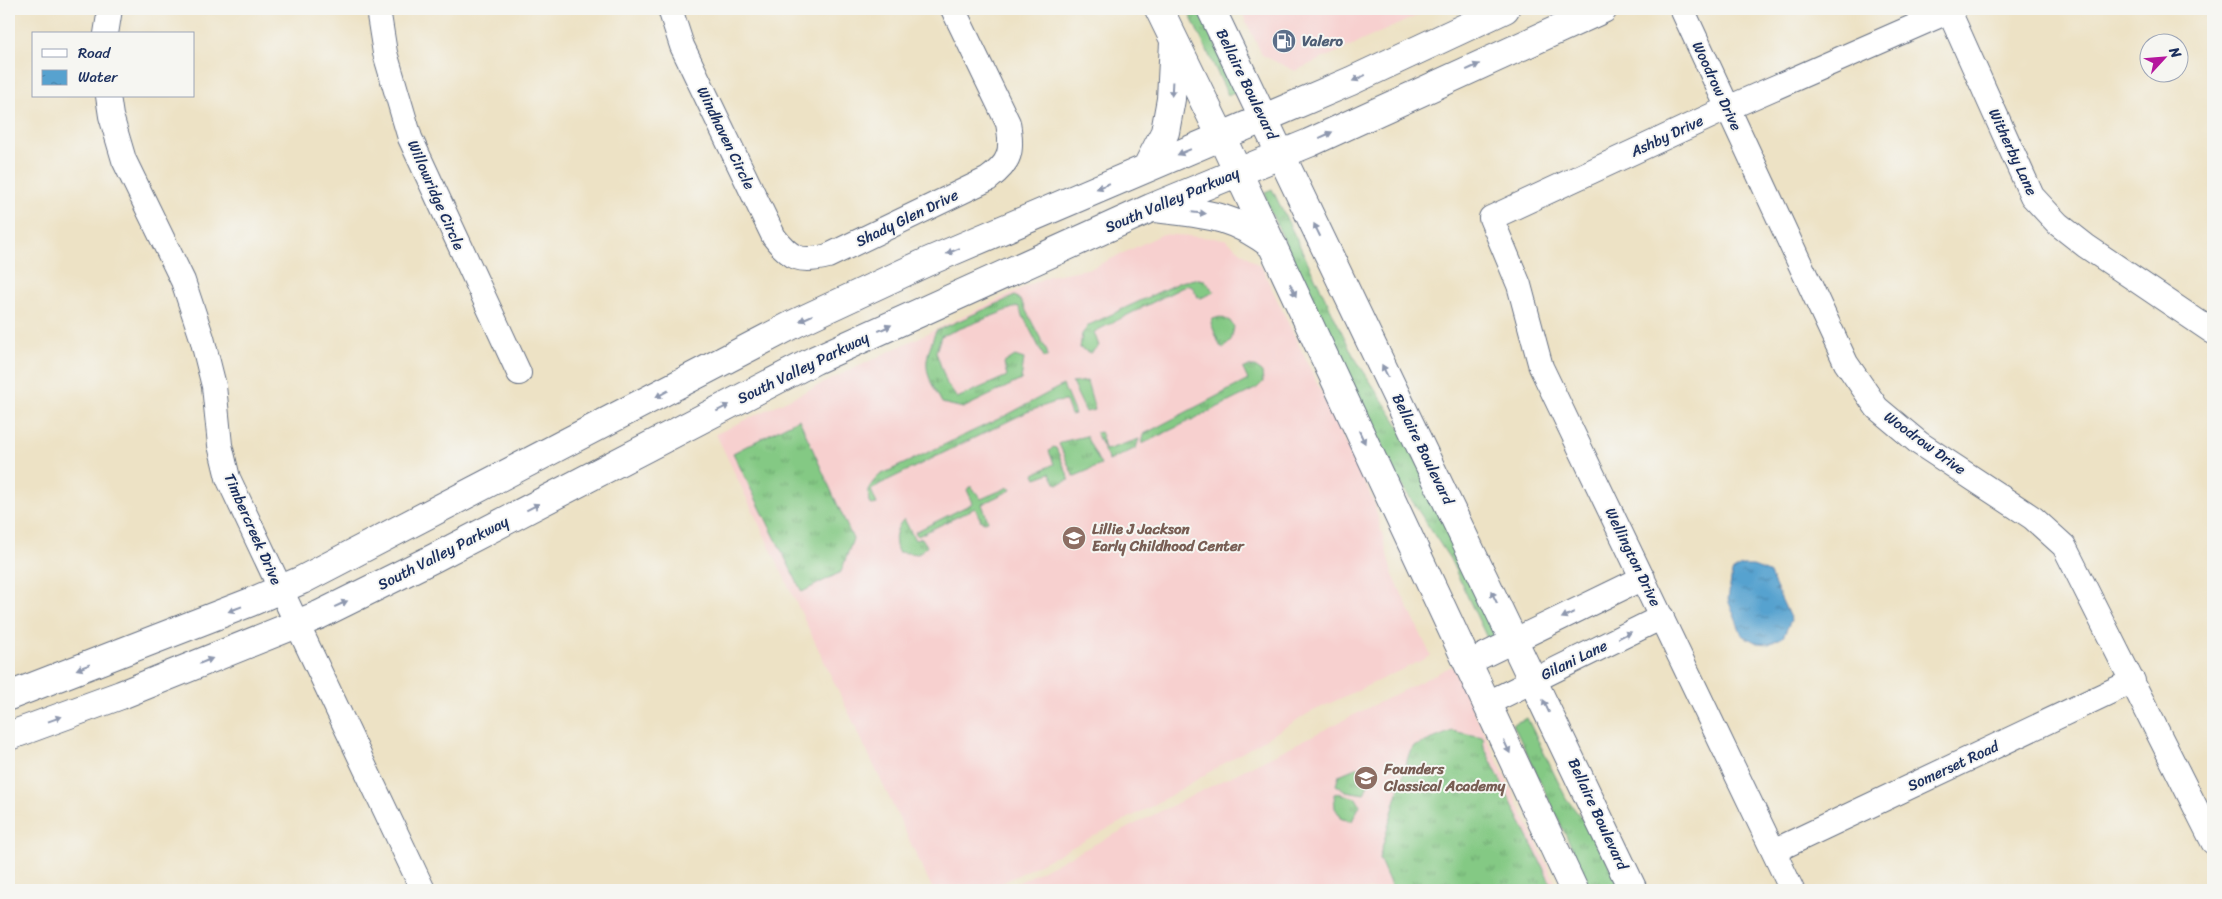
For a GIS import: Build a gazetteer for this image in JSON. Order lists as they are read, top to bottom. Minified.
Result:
{"streets":{"main road":["Bellaire Boulevard","South Valley Parkway"],"street":["Woodrow Drive","Ashby Drive","Windhaven Circle","Witherby Lane","Willowridge Circle","Shady Glen Drive","Timbercreek Drive","Wellington Drive","Gilani Lane","Somerset Road"]},"crossings":[["Bellaire Boulevard","South Valley Parkway"],["Bellaire Boulevard","Gilani Lane"],["Woodrow Drive","Ashby Drive"],["Woodrow Drive","Somerset Road"],["Ashby Drive","Witherby Lane"],["Ashby Drive","Wellington Drive"],["Windhaven Circle","Shady Glen Drive"],["South Valley Parkway","Timbercreek Drive"],["Wellington Drive","Gilani Lane"],["Wellington Drive","Somerset Road"]],"places":{"fuel station":["Valero"],"school or university":["Lillie J Jackson Early Childhood Center","Founders Classical Academy"]},"legend":["Road","Water"],"north":"top right"}
